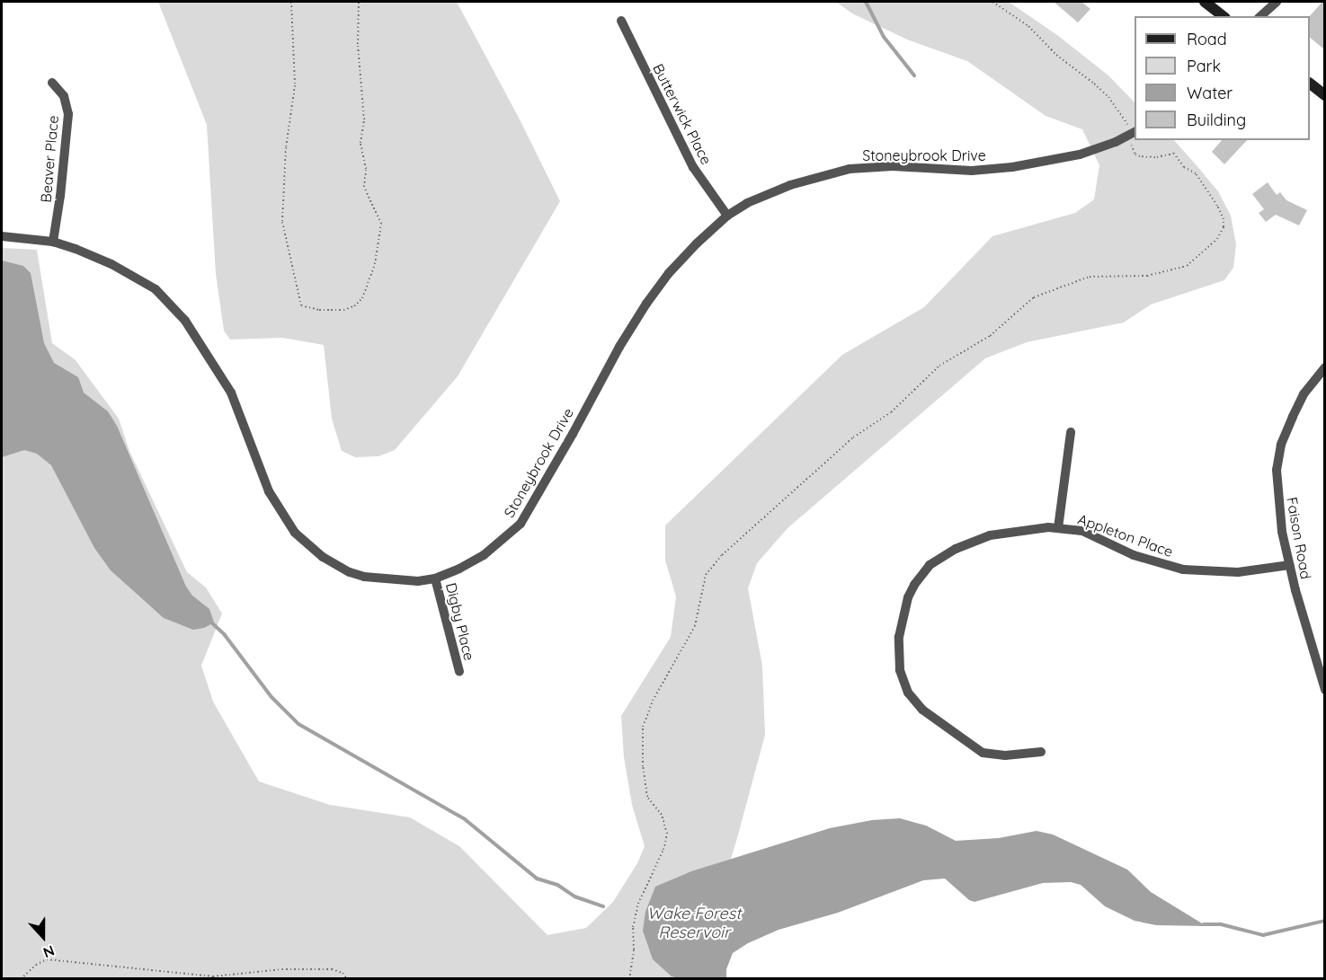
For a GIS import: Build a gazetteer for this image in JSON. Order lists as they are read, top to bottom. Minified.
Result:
{"streets":{"street":["Butterwick Place","Stoneybrook Drive","Beaver Place","Appleton Place","Faison Road","Digby Place"]},"crossings":[["Butterwick Place","Stoneybrook Drive"],["Stoneybrook Drive","Beaver Place"],["Stoneybrook Drive","Digby Place"],["Appleton Place","Faison Road"]],"water":["Wake Forest Reservoir"],"legend":["Road","Park","Water","Building"],"north":"bottom"}
